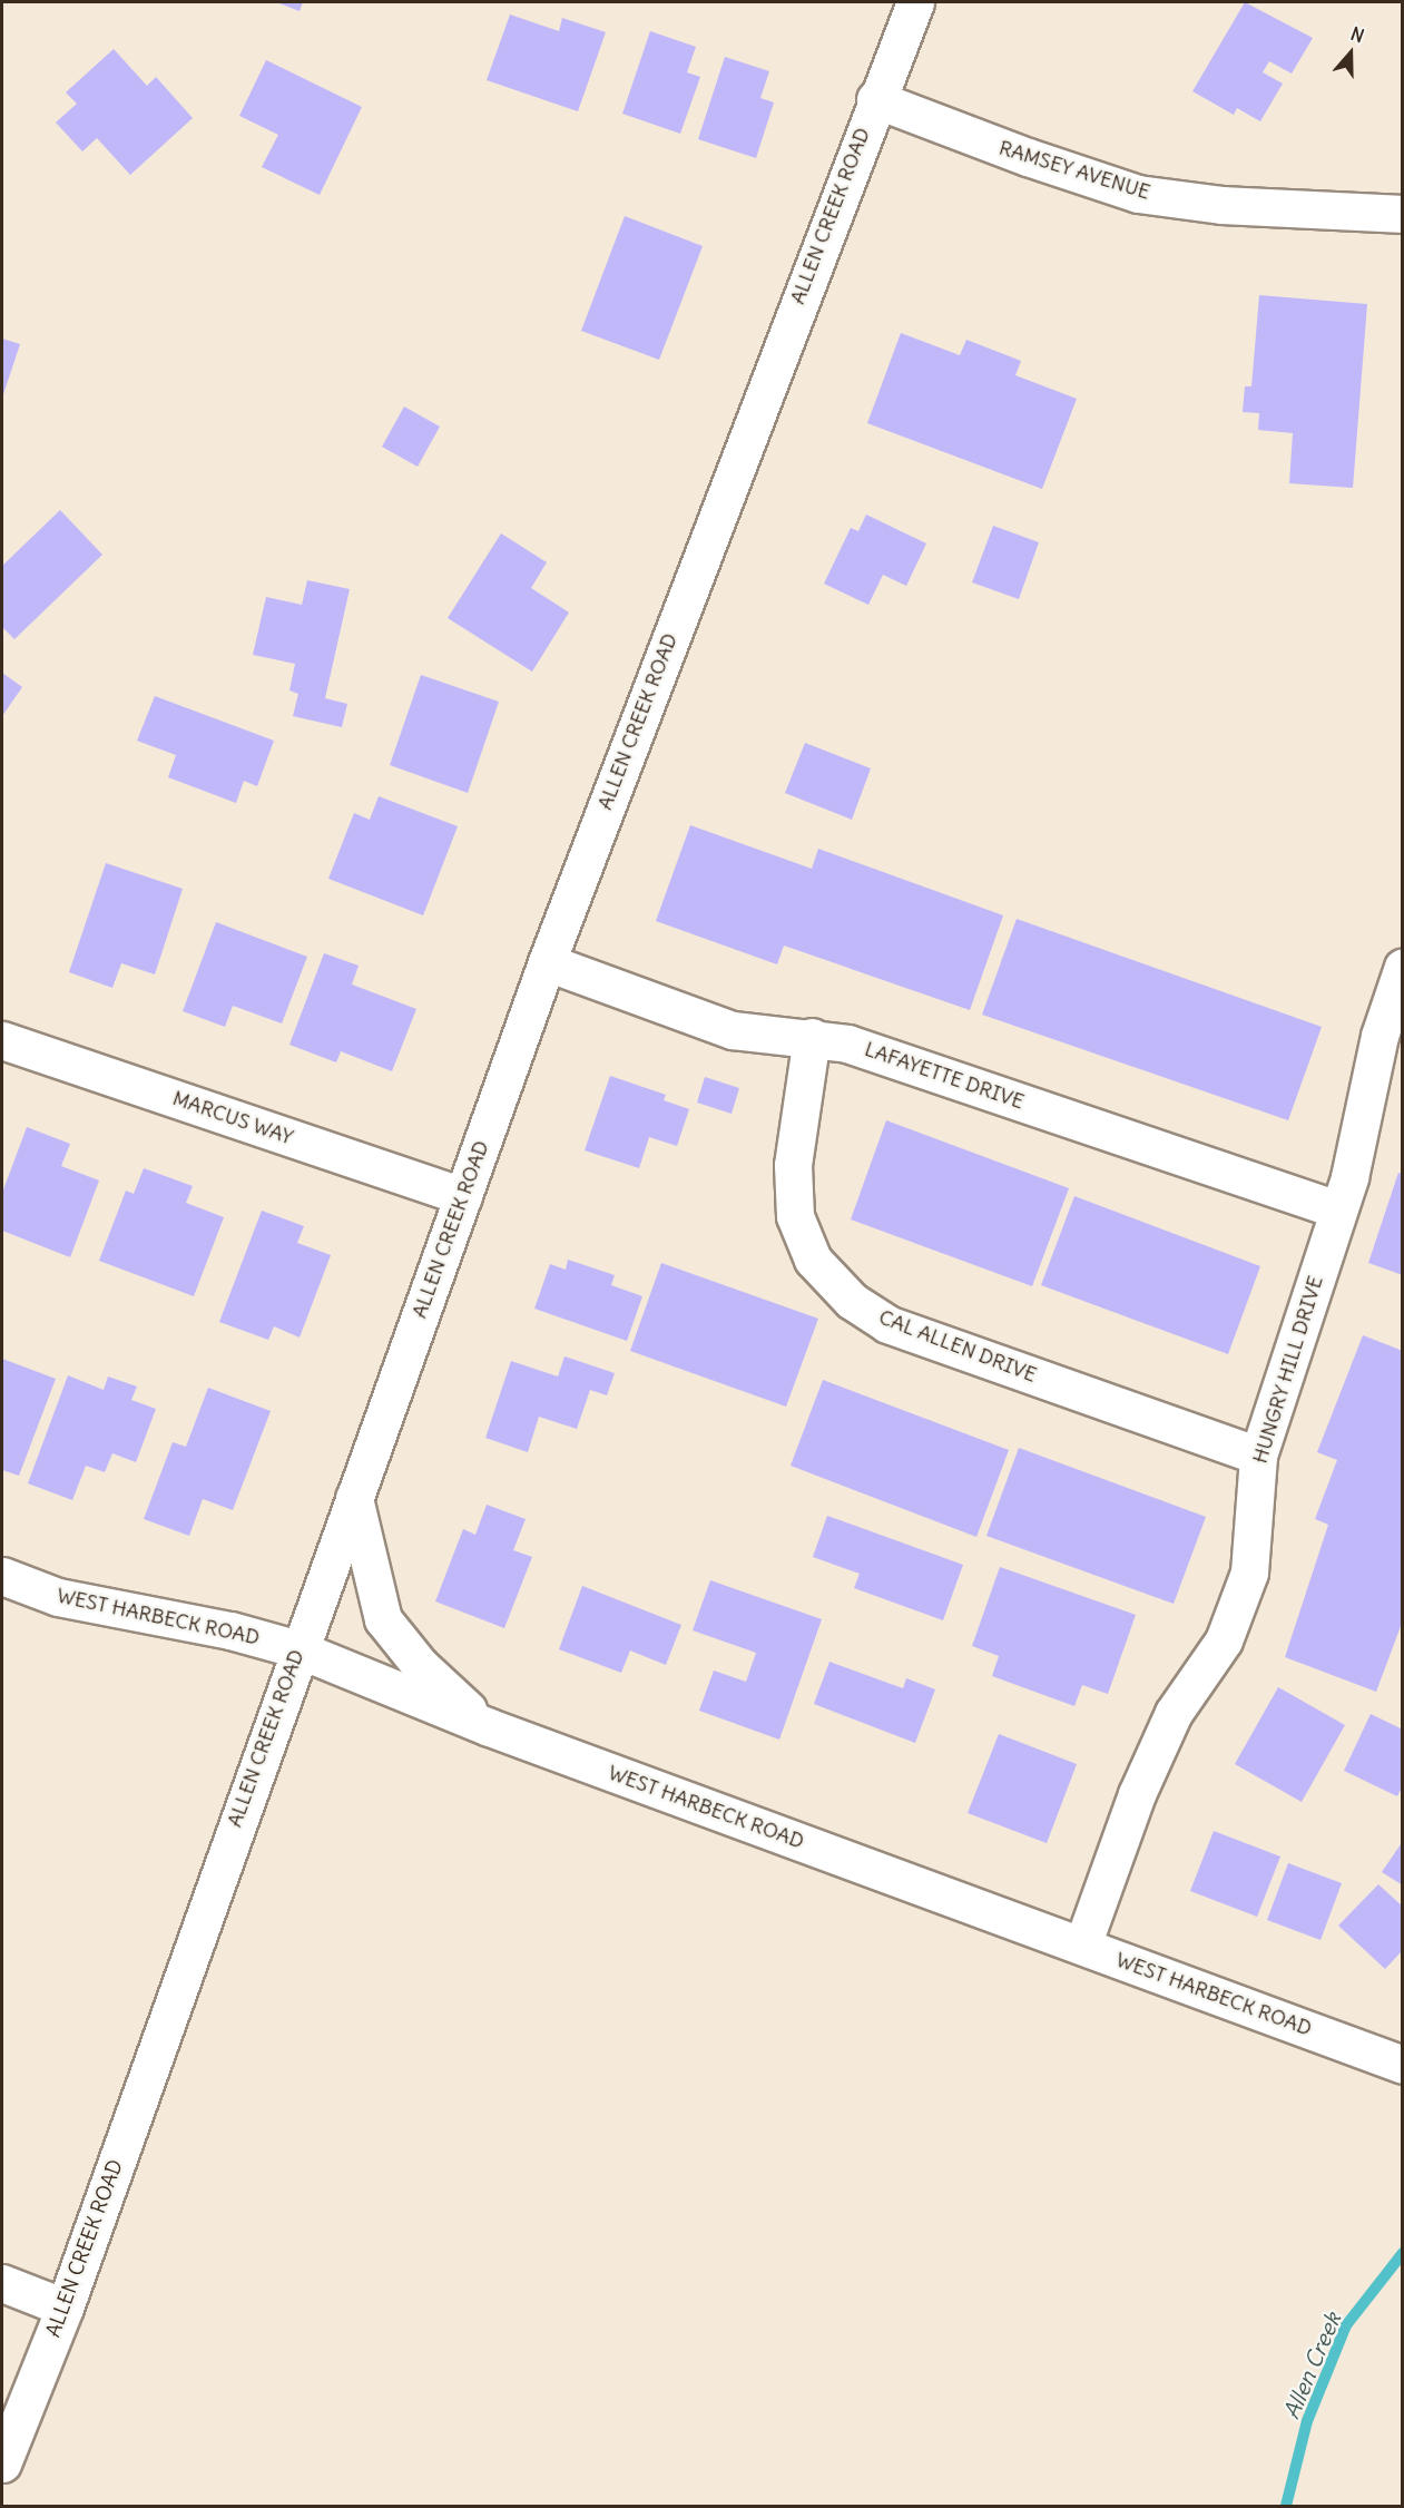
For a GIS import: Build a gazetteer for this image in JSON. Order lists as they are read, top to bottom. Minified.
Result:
{"streets":{"street":["RAMSEY AVENUE","ALLEN CREEK ROAD","LAFAYETTE DRIVE","MARCUS WAY","CAL ALLEN DRIVE","HUNGRY HILL DRIVE","WEST HARBECK ROAD"]},"crossings":[["RAMSEY AVENUE","ALLEN CREEK ROAD"],["ALLEN CREEK ROAD","LAFAYETTE DRIVE"],["ALLEN CREEK ROAD","MARCUS WAY"],["ALLEN CREEK ROAD","WEST HARBECK ROAD"],["LAFAYETTE DRIVE","CAL ALLEN DRIVE"],["LAFAYETTE DRIVE","HUNGRY HILL DRIVE"],["CAL ALLEN DRIVE","HUNGRY HILL DRIVE"],["HUNGRY HILL DRIVE","WEST HARBECK ROAD"]],"water":["Allen Creek"],"north":"top"}
